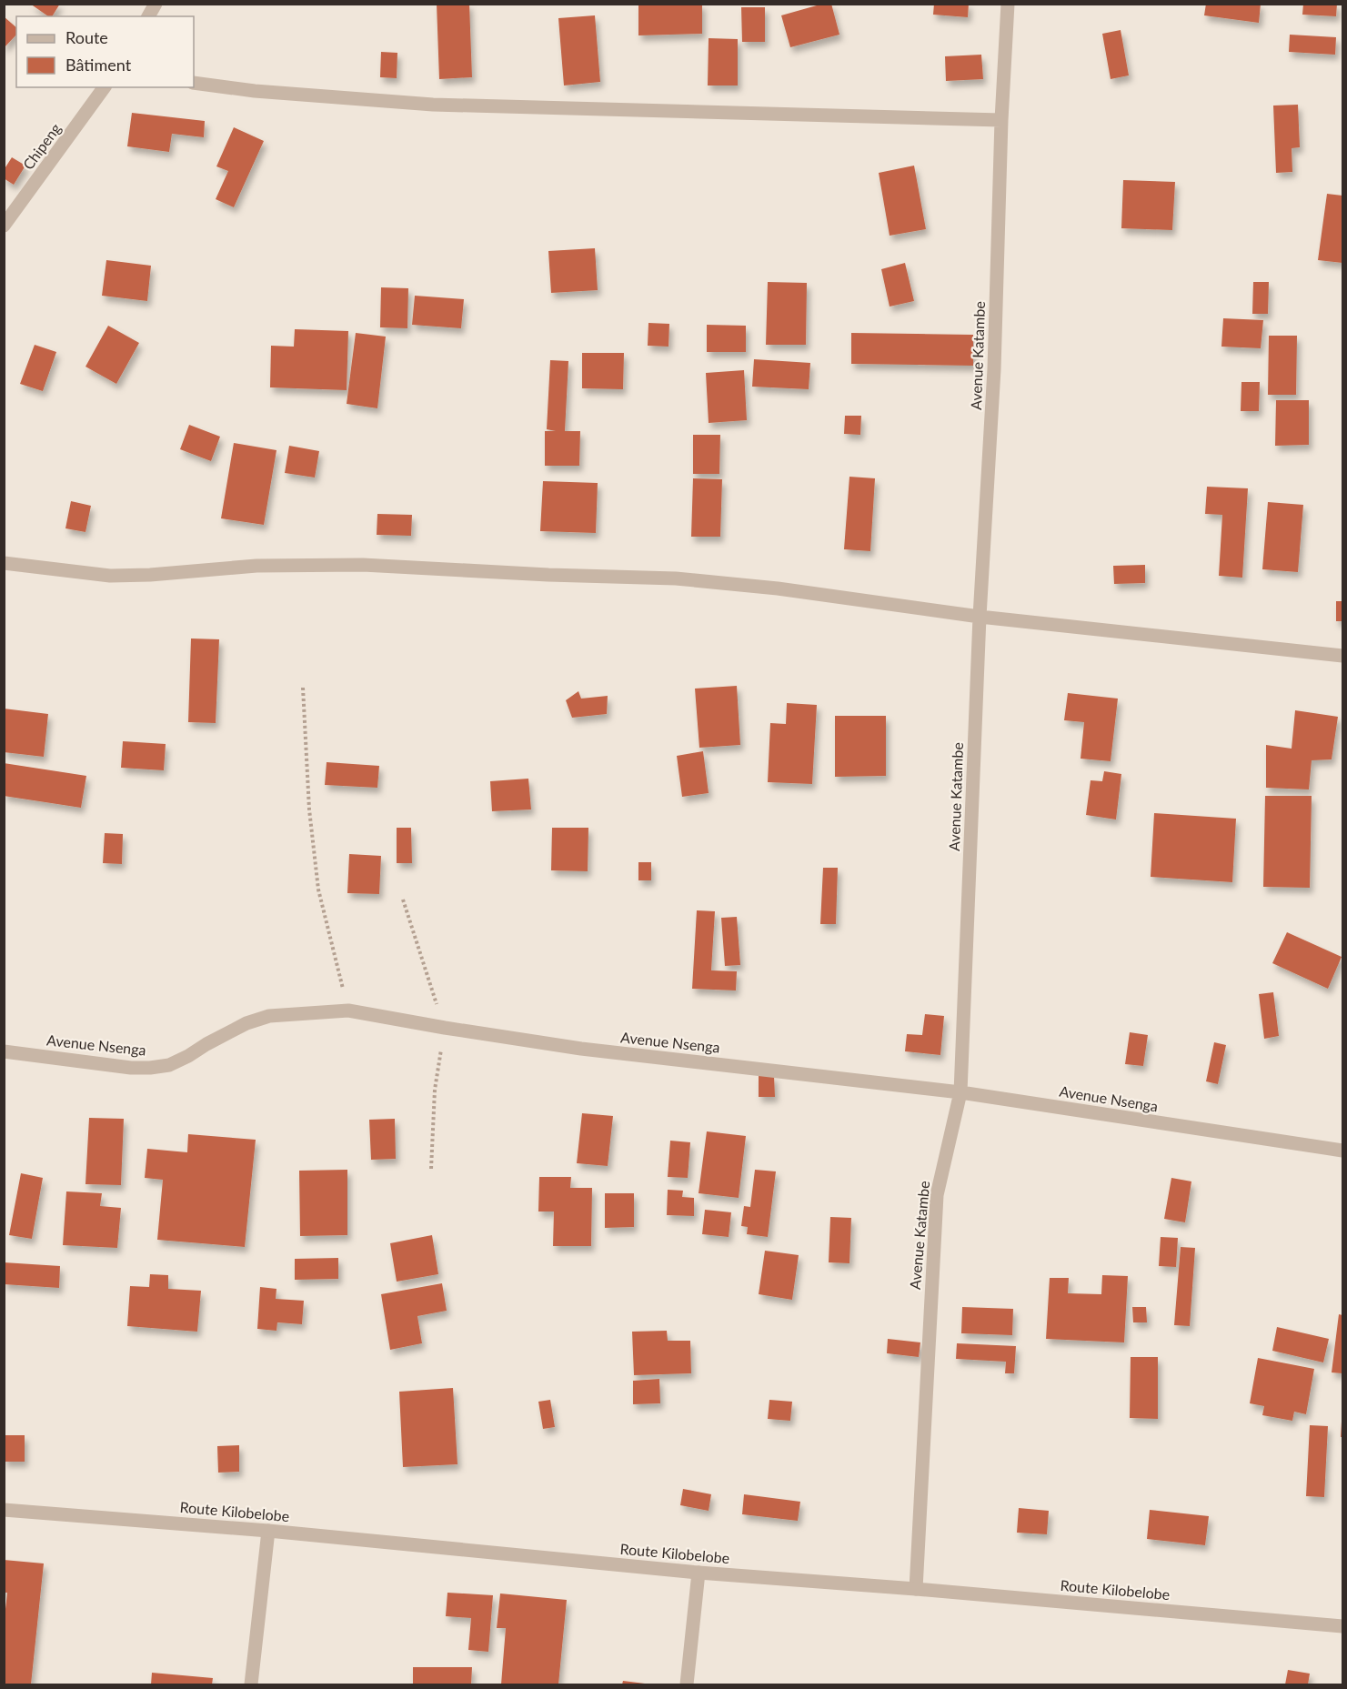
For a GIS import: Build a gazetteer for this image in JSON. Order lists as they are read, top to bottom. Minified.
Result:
{"streets":{"street":["Chipeng","Avenue Katambe","Avenue Nsenga","Route Kilobelobe"]},"crossings":[["Avenue Katambe","Avenue Nsenga"],["Avenue Katambe","Route Kilobelobe"]],"legend":["Route","Bâtiment"]}
